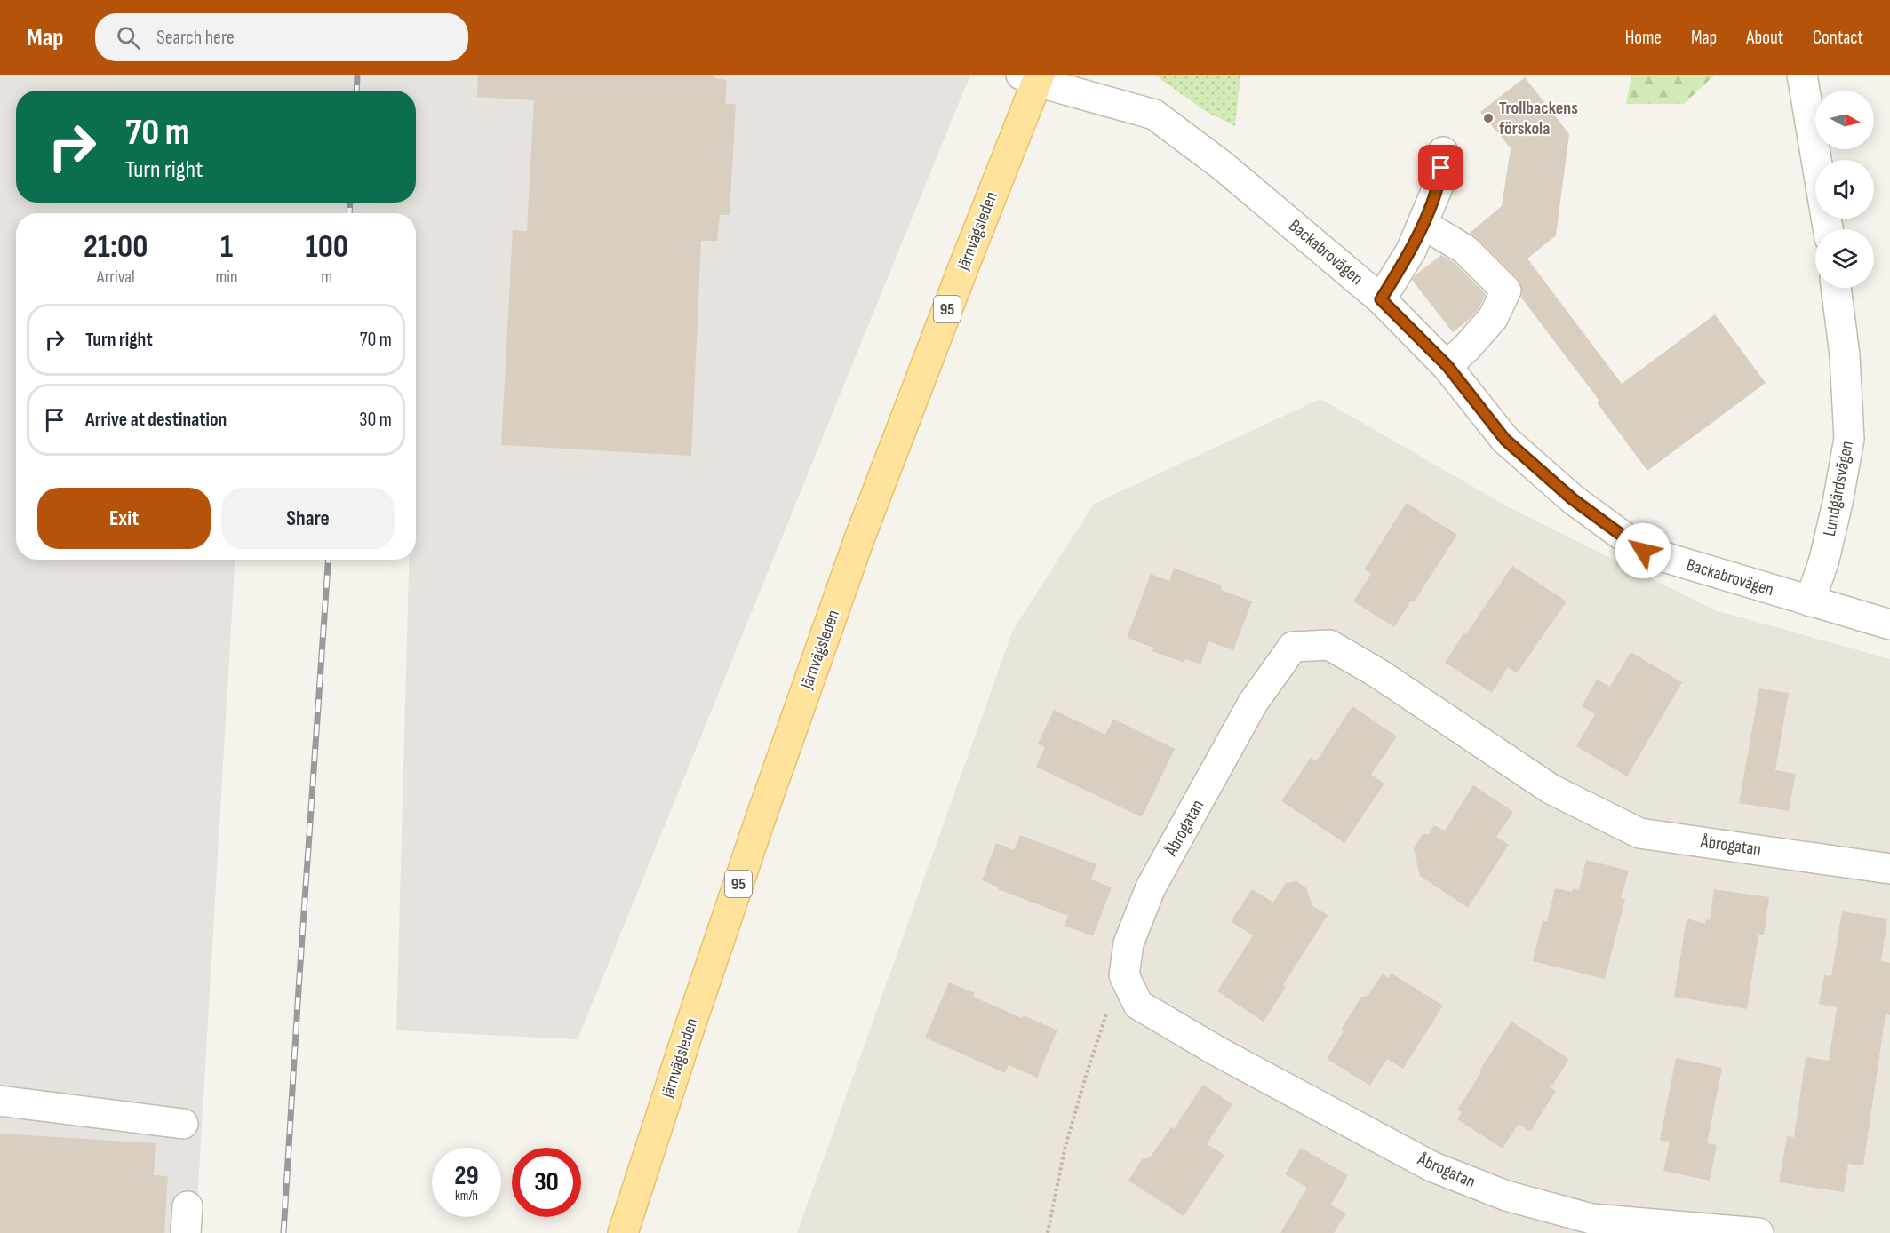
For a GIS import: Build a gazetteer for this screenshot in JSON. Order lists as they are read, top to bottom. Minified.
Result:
{"streets":{"main road":["Järnvägsleden","95"],"street":["Backabrovägen","Lundgärdsvägen","Åbrogatan"]},"crossings":[["Järnvägsleden","Backabrovägen"],["Backabrovägen","Lundgärdsvägen"]],"places":["Trollbackens förskola"],"north":"right","page":{"header":"Map","search":"Search here","nav":["Home","Map","About","Contact"],"turn":["70 m","Turn right"],"eta":["21:00","Arrival","1","min","100","m"],"list":[{"name":"Turn right","value":"70 m"},{"name":"Arrive at destination","value":"30 m"}],"buttons":["Exit","Share"],"speed":"29 km/h","limit":"30"}}
